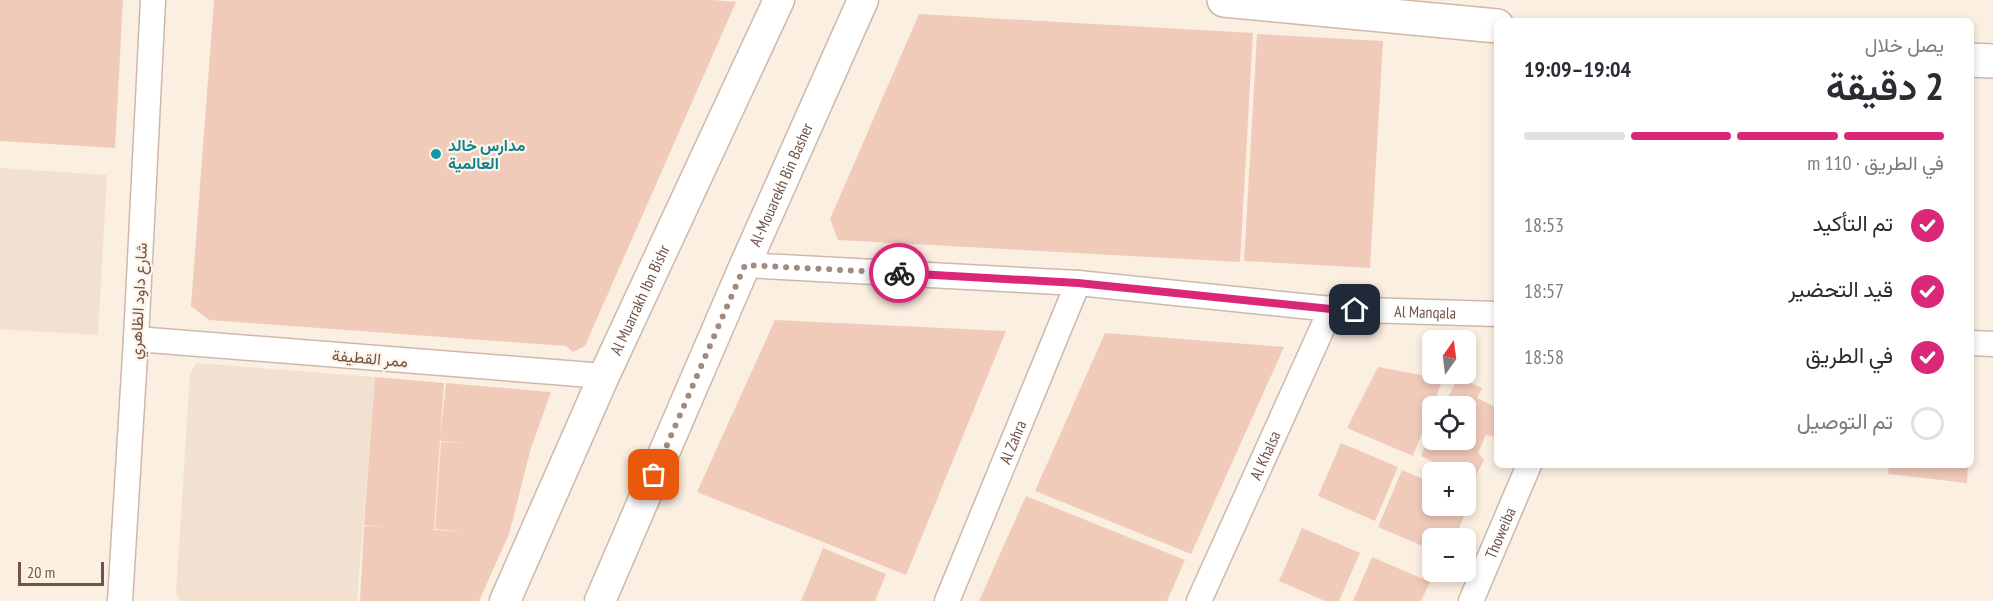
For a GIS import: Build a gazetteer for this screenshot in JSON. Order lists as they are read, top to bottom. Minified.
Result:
{"streets":{"street":["Al-Mouarekh Bin Basher","Al Muarrakh Ibn Bishr","شارع داود الظاهري","Al Manqala","ممر القطيفة","Al Zahra","Al Khalsa","Thoweiba"]},"crossings":[["Al-Mouarekh Bin Basher","Al Manqala"],["Al Muarrakh Ibn Bishr","ممر القطيفة"],["شارع داود الظاهري","ممر القطيفة"],["Al Manqala","Al Zahra"],["Al Manqala","Al Khalsa"]],"places":["مدارس خالد العالمية"],"scale_bar":"20 m","north":"top","page":{"heading":["2 دقيقة","يصل خلال","19:04–19:09"],"bar":"في الطريق · 110 m","list":[["تم التأكيد","18:53"],["قيد التحضير","18:57"],["في الطريق","18:58"],"تم التوصيل"],"map_buttons":["+","−"],"scale":"20 m"}}
